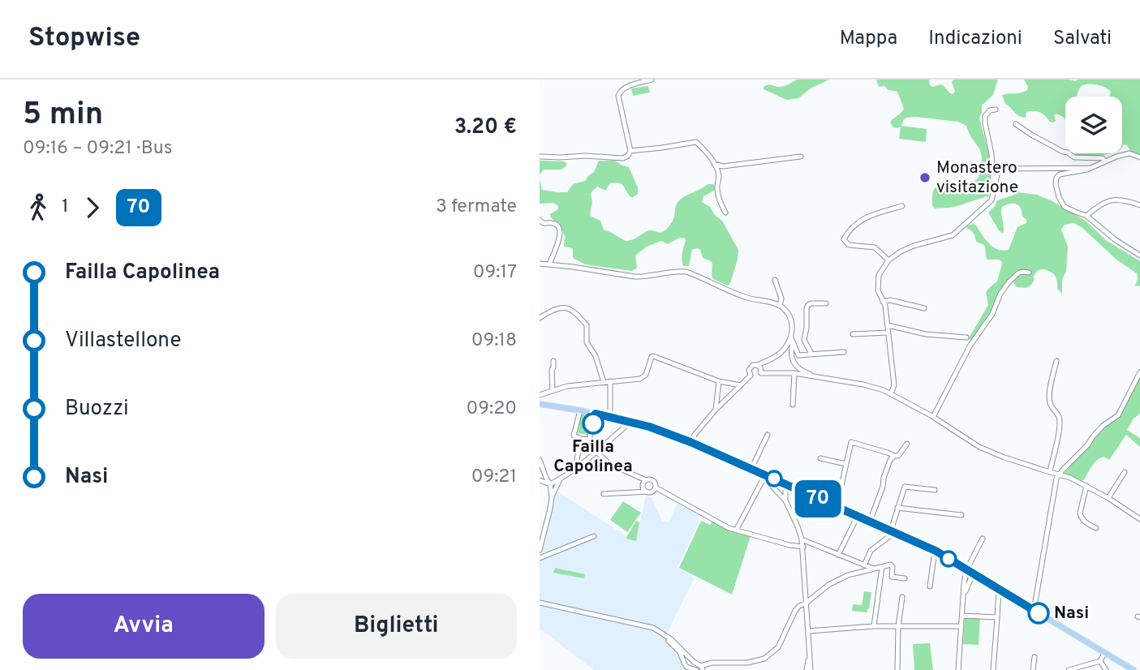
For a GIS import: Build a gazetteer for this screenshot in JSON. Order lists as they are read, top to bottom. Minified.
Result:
{"places":["Monastero visitazione","Failla Capolinea","Nasi"],"lines":["bus line 70"],"page":{"header":"Stopwise","nav":["Mappa","Indicazioni","Salvati"],"heading":["5 min","09:16 – 09:21 · Bus","3.20 €"],"on_map":"70","legs":["1","70","3 fermate"],"list":[{"name":"Failla Capolinea","value":"09:17"},{"name":"Villastellone","value":"09:18"},{"name":"Buozzi","value":"09:20"},{"name":"Nasi","value":"09:21"}],"buttons":["Avvia","Biglietti"]}}
